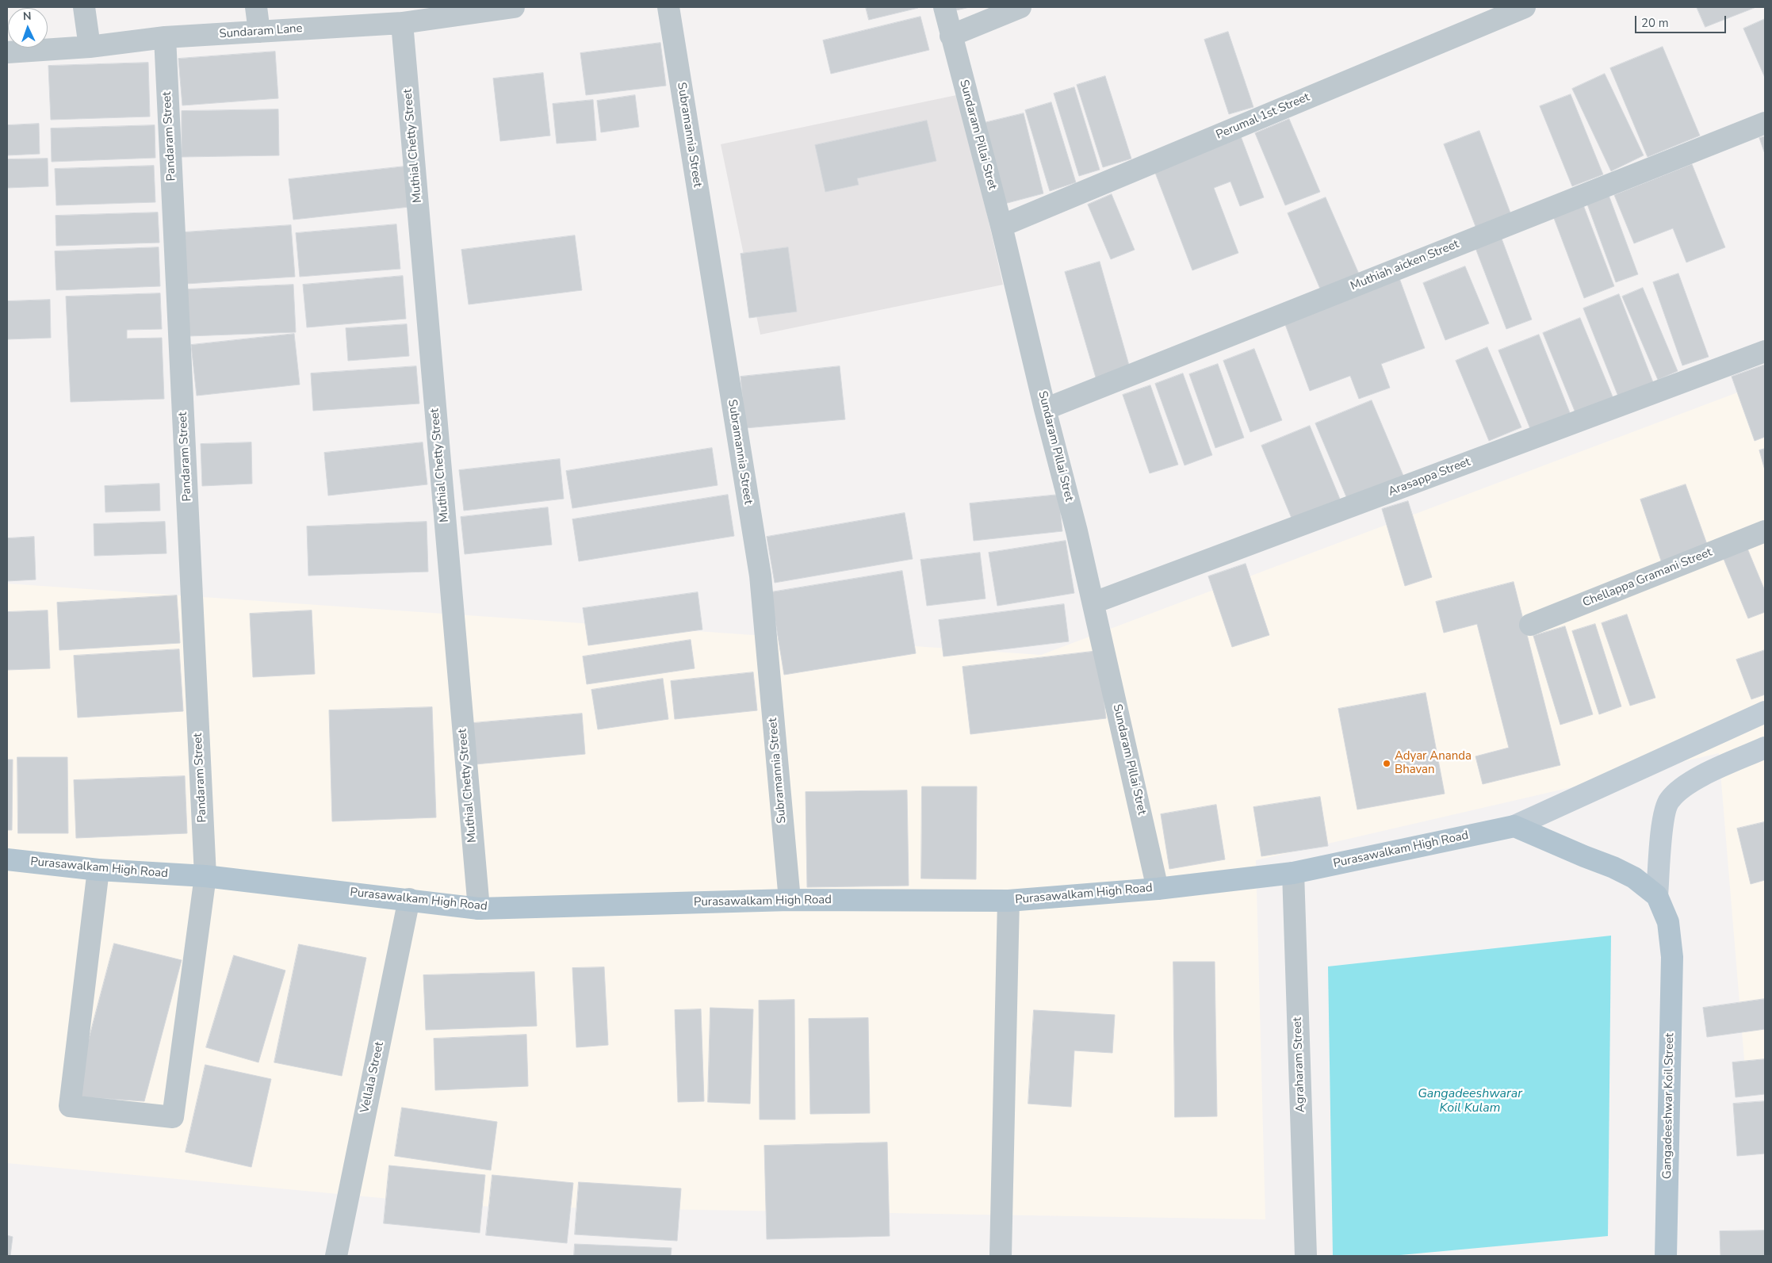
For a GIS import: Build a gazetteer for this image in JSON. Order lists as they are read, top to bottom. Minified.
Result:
{"streets":{"main road":["Purasawalkam High Road","Gangadeeshwar Koil Street"],"street":["Sundaram Lane","Perumal 1st Street","Subramannia Street","Sundaram Pillai Stret","Pandaram Street","Muthial Chetty Street","Muthiah aicken Street","Arasappa Street","Chellappa Gramani Street","Agraharam Street","Vellala Street"]},"crossings":[["Sundaram Lane","Pandaram Street"],["Sundaram Lane","Muthial Chetty Street"],["Perumal 1st Street","Sundaram Pillai Stret"],["Subramannia Street","Purasawalkam High Road"],["Sundaram Pillai Stret","Muthiah aicken Street"],["Sundaram Pillai Stret","Arasappa Street"],["Sundaram Pillai Stret","Purasawalkam High Road"],["Pandaram Street","Purasawalkam High Road"],["Muthial Chetty Street","Purasawalkam High Road"],["Purasawalkam High Road","Agraharam Street"],["Purasawalkam High Road","Vellala Street"]],"water":["Gangadeeshwarar Koil Kulam"],"places":["Adyar Ananda Bhavan"],"scale_bar":"20 m","north":"top"}
